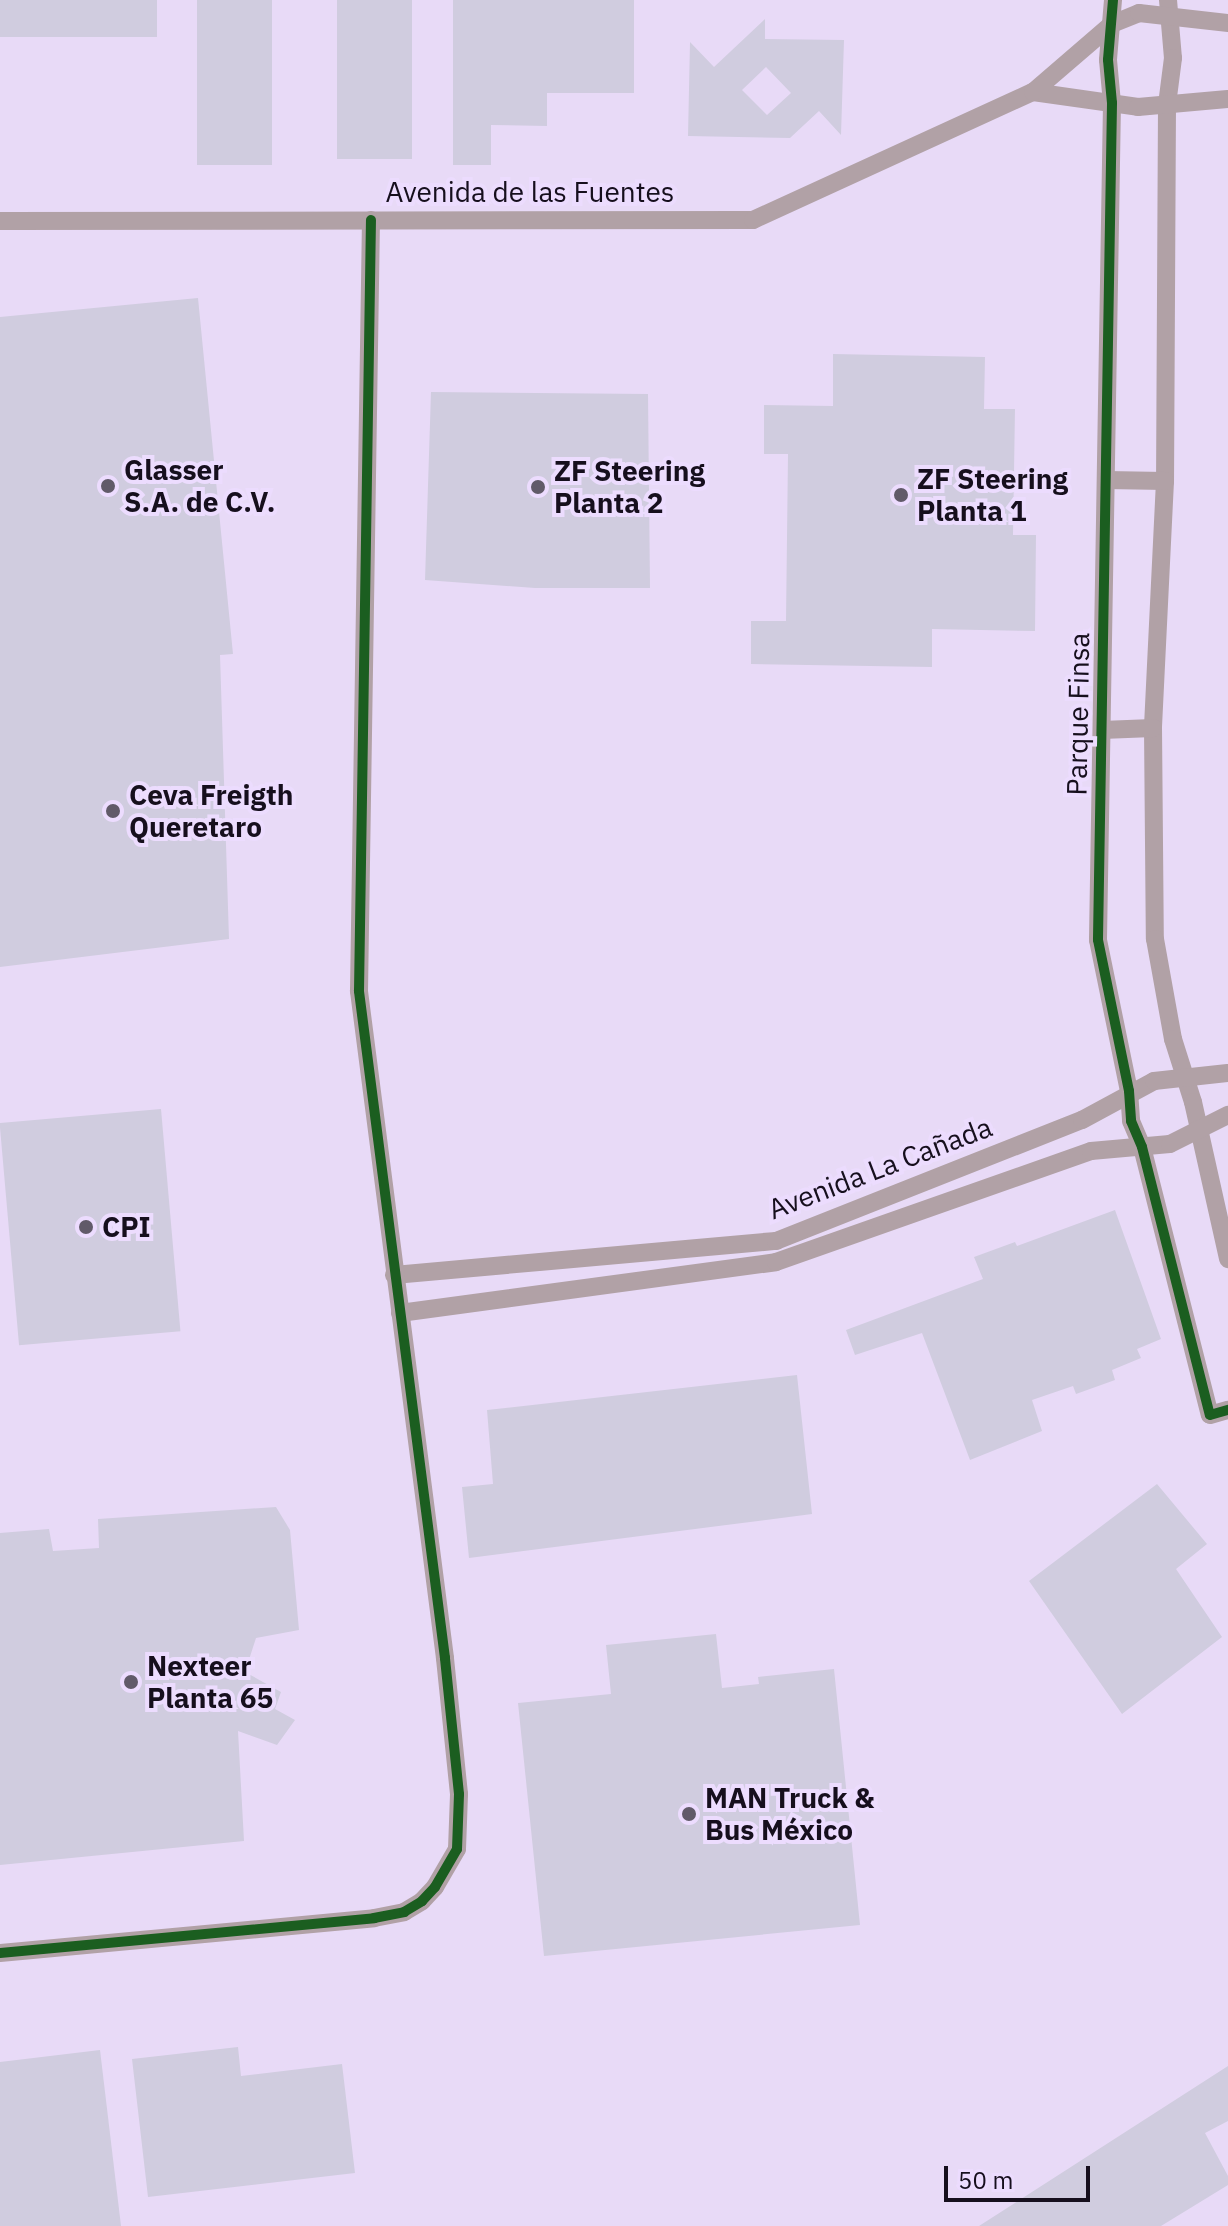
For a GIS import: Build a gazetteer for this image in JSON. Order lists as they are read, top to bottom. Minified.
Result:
{"streets":{"street":["Avenida de las Fuentes","Parque Finsa","Avenida La Cañada"]},"crossings":[["Avenida de las Fuentes","Parque Finsa"],["Parque Finsa","Avenida La Cañada"]],"places":["Glasser S.A. de C.V.","ZF Steering Planta 2","ZF Steering Planta 1","Ceva Freigth Queretaro","CPI","Nexteer Planta 65","MAN Truck & Bus México"],"scale_bar":"50 m"}
